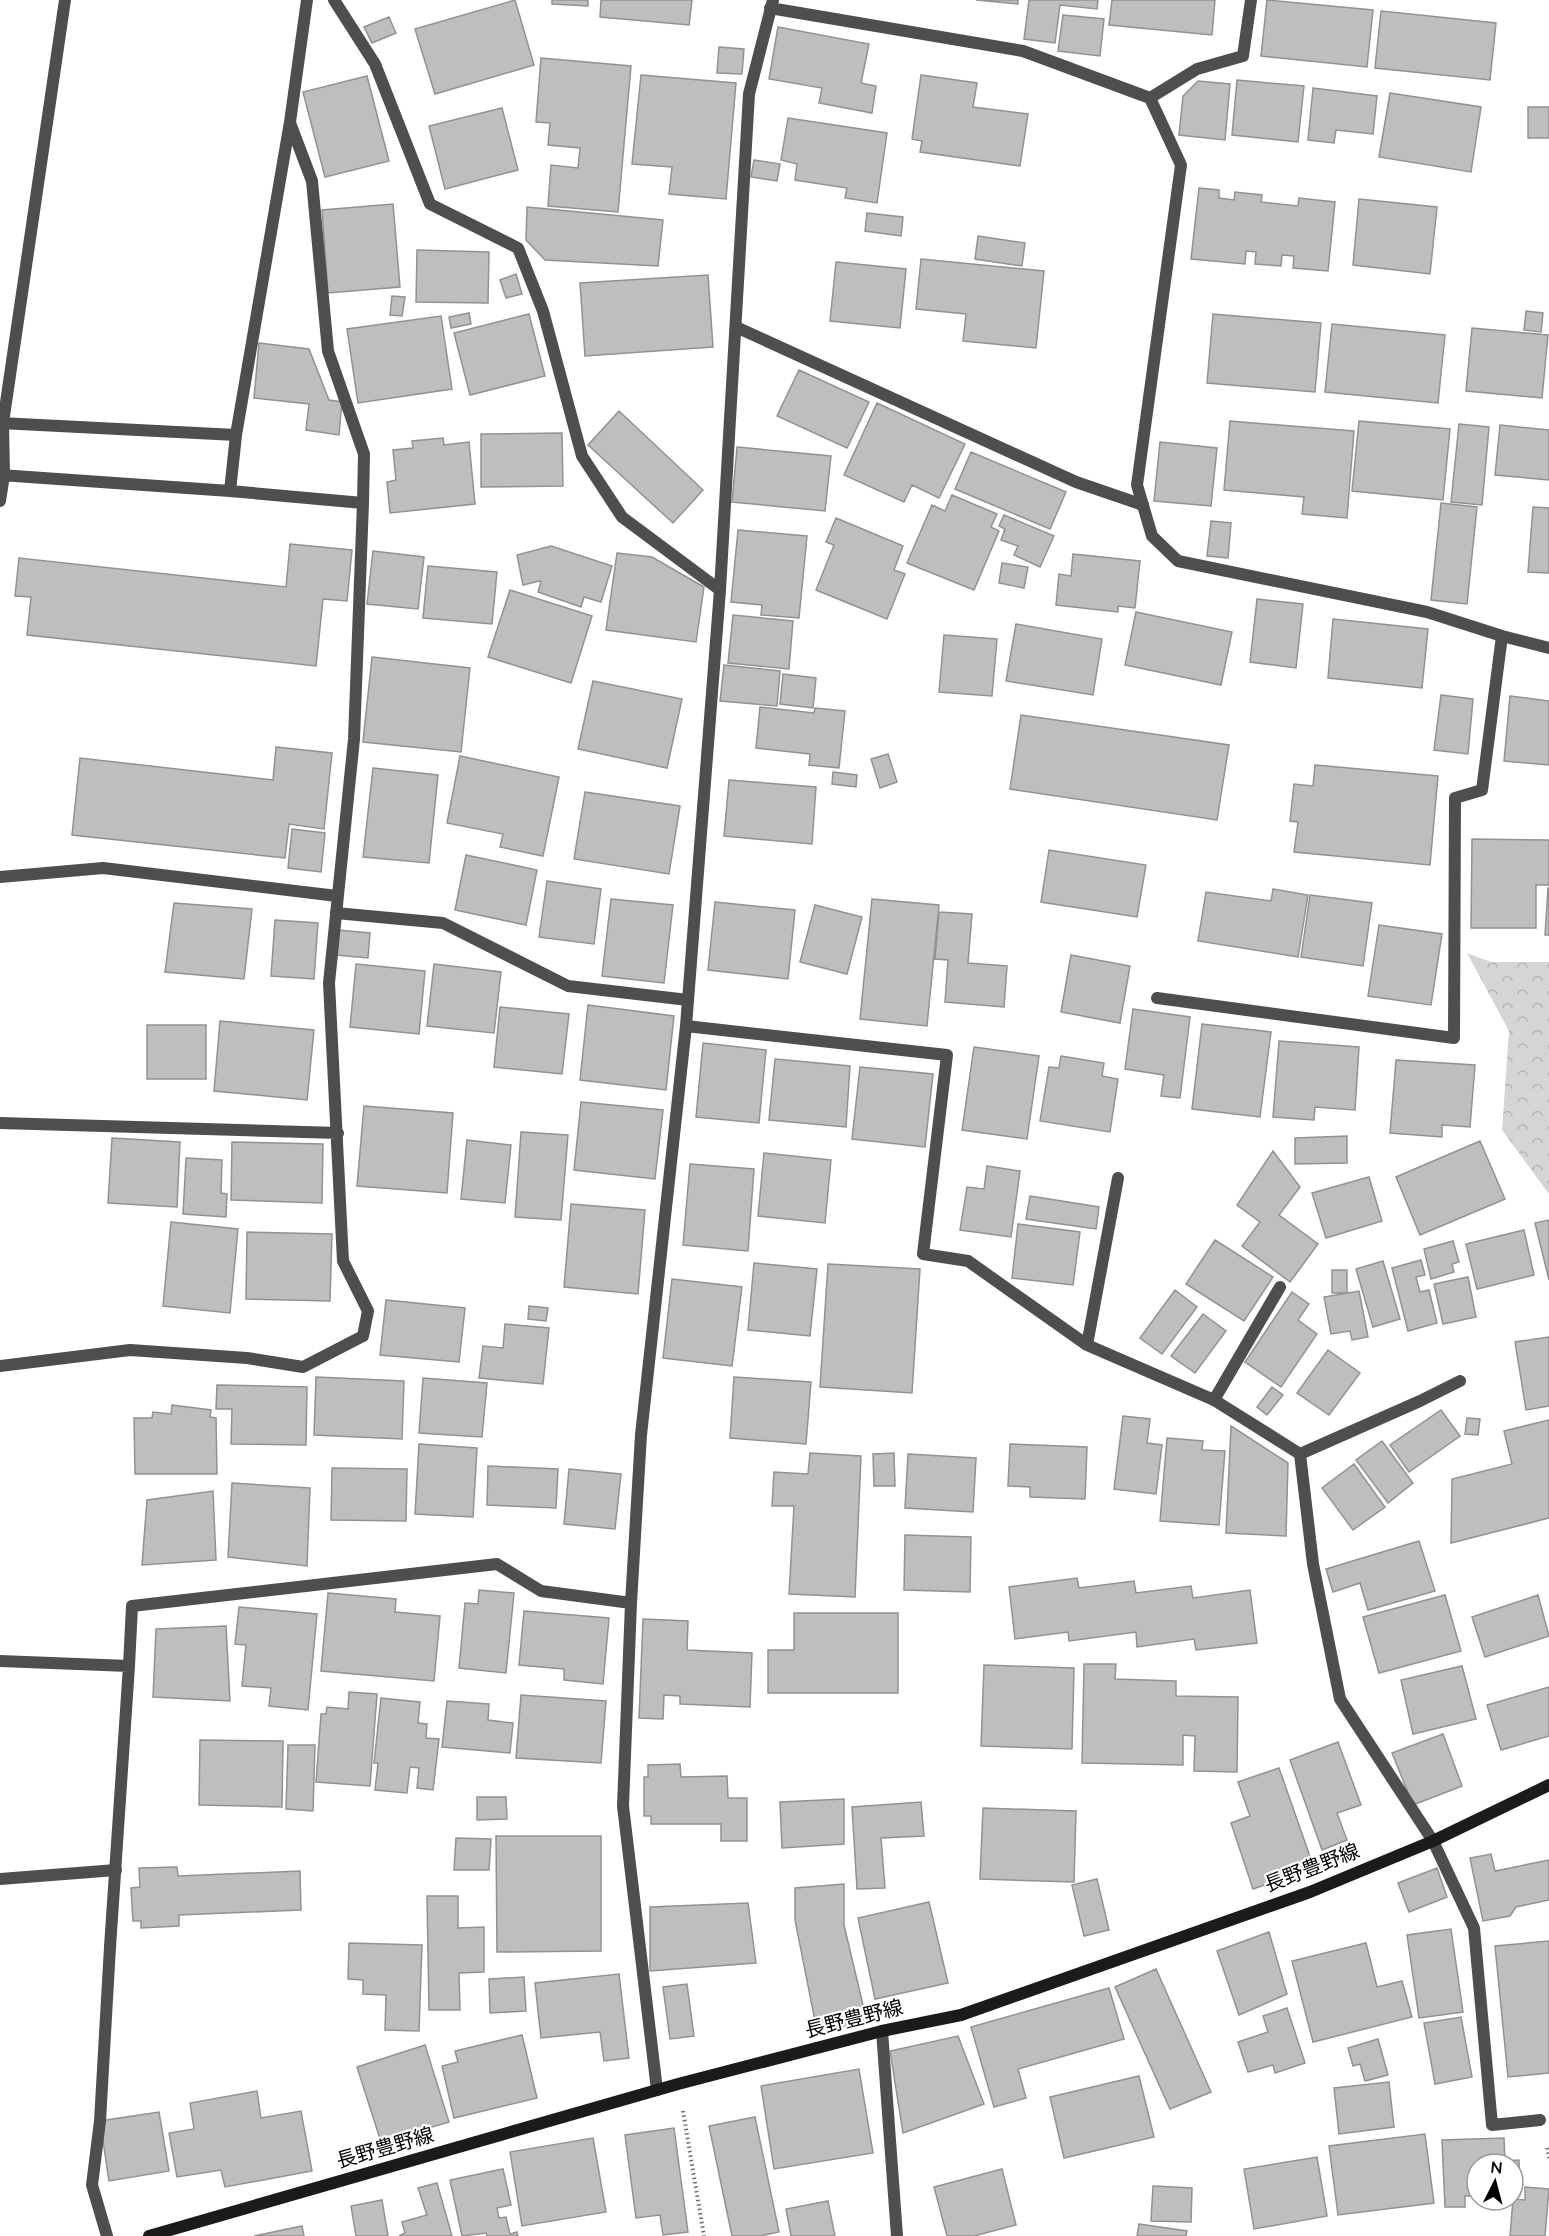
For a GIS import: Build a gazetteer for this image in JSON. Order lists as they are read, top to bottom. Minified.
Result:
{"streets":{"main road":["長野豊野線"]},"north":"top"}
